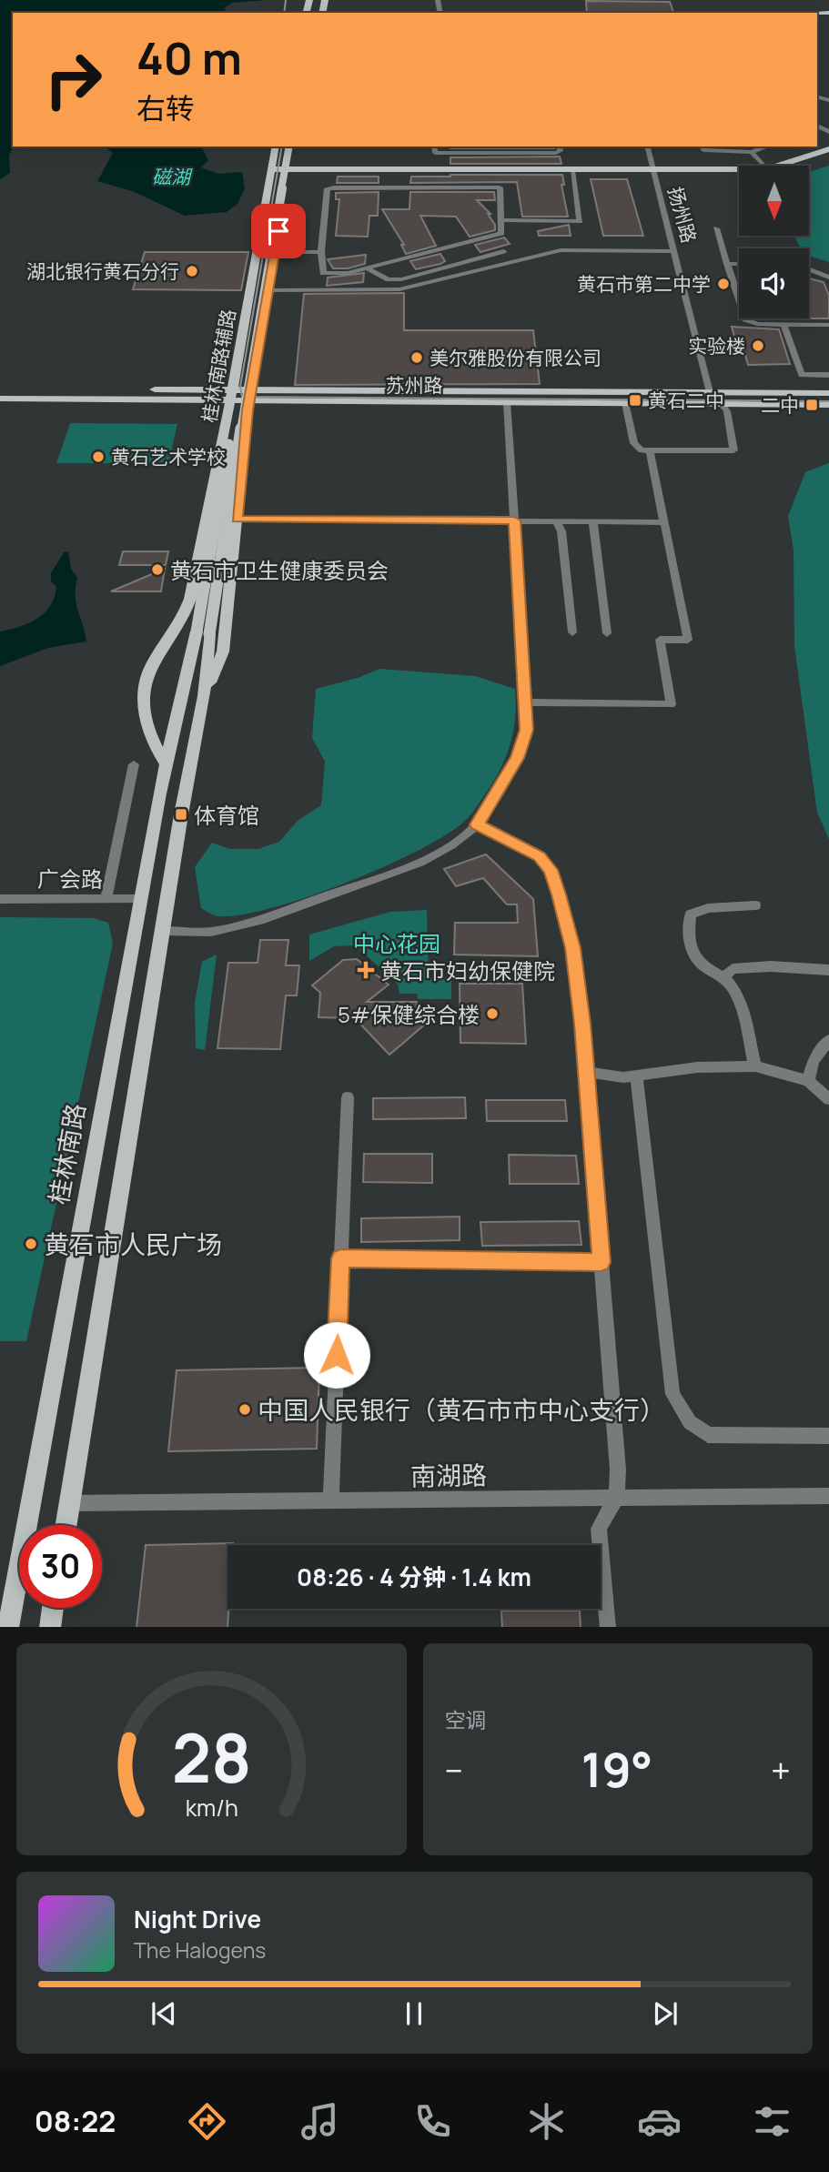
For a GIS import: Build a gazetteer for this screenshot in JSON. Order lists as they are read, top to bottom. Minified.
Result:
{"streets":{"main road":["桂林南路辅路","苏州路","桂林南路"],"street":["扬州路","广会路","南湖路"]},"crossings":[["扬州路","苏州路"],["桂林南路辅路","苏州路"],["桂林南路辅路","桂林南路"],["广会路","桂林南路"]],"water":["磁湖"],"parks":["中心花园"],"places":{"other":["湖北银行黄石分行","黄石市第二中学","实验楼","美尔雅股份有限公司","黄石艺术学校","黄石市卫生健康委员会","5#保健综合楼","黄石市人民广场","中国人民银行（黄石市市中心支行）"],"transit":["黄石二中","二中","体育馆"],"health":["黄石市妇幼保健院"]},"north":"bottom","page":{"turn":["40 m","右转"],"limit":"30","trip":"08:26 · 4 分钟 · 1.4 km","tile":"空调","heat":["−","19°","+"],"song":["Night Drive","The Halogens"],"tabs":"08:22","gauge":["28","km/h"]}}
